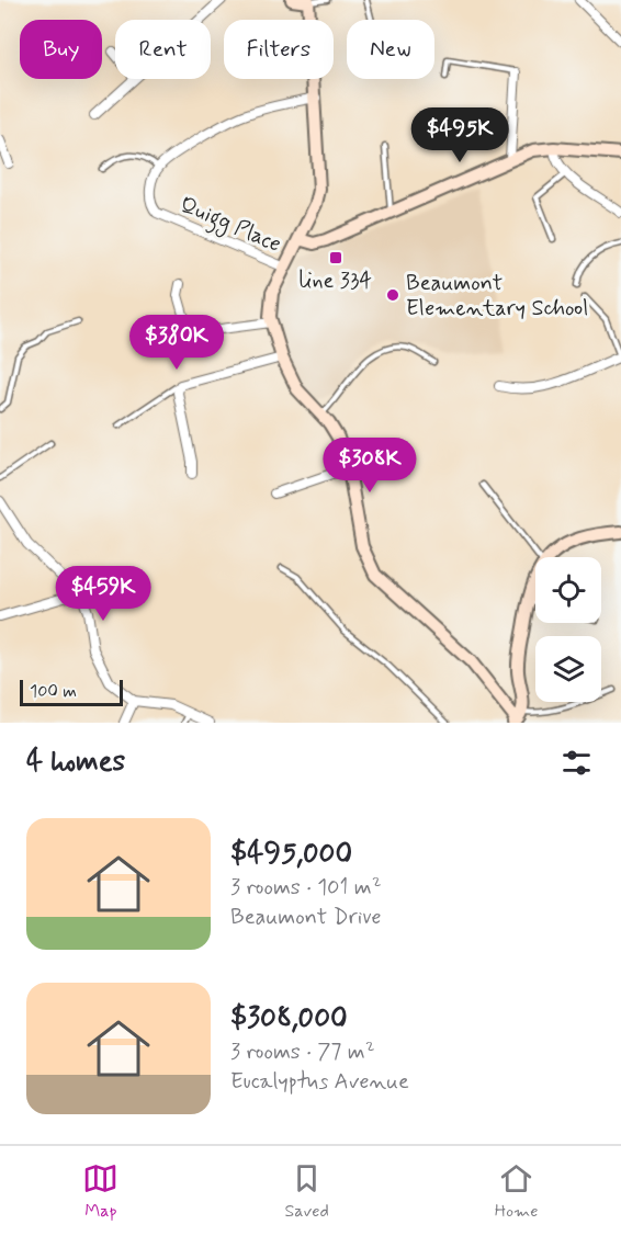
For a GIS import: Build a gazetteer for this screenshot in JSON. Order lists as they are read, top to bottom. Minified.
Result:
{"streets":{"street":["Quigg Place"]},"places":{"transit":["line 334"],"other":["Beaumont Elementary School"]},"scale_bar":"100 m","page":{"chip":["Buy","Rent","Filters","New"],"price":["$495K","$380K","$308K","$459K"],"scale":"100 m","heading":"4 homes","list":[{"name":"$495,000","note":"3 rooms · 101 m² · Beaumont Drive"},{"name":"$308,000","note":"3 rooms · 77 m² · Eucalyptus Avenue"}],"tabs":["Map","Saved","Home"]}}
